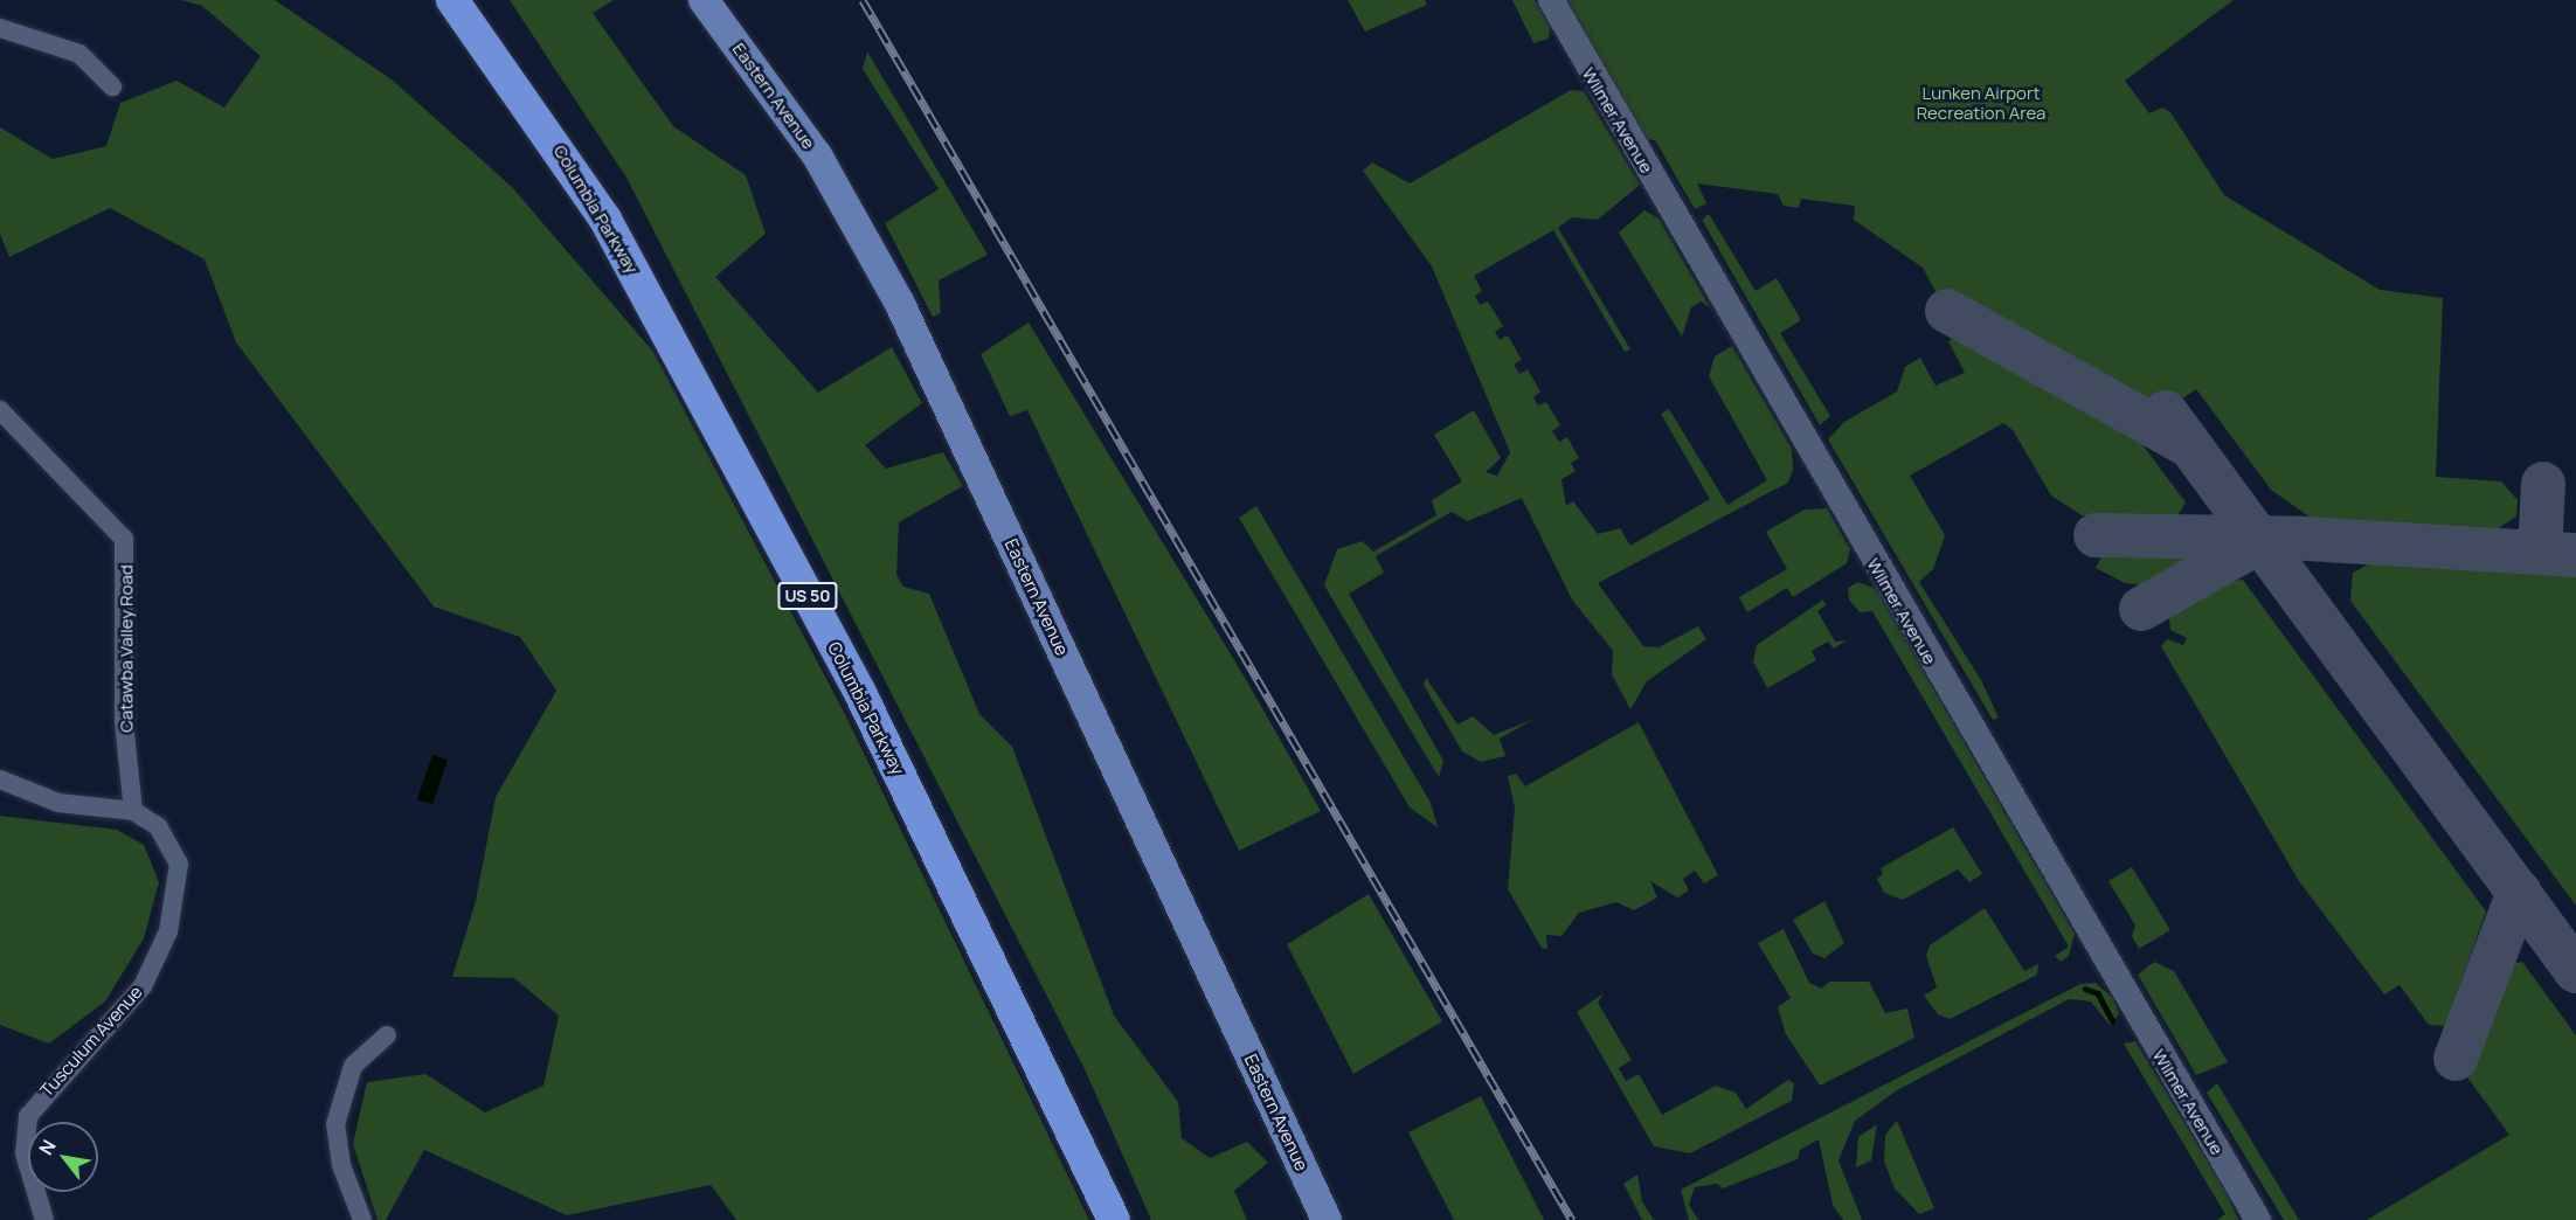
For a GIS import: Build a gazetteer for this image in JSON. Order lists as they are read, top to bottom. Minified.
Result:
{"streets":{"highway":["Columbia Parkway","US 50"],"main road":["Eastern Avenue"],"street":["Wilmer Avenue","Catawba Valley Road","Tusculum Avenue"]},"crossings":[["Catawba Valley Road","Tusculum Avenue"]],"parks":["Lunken Airport Recreation Area"],"north":"top left"}
